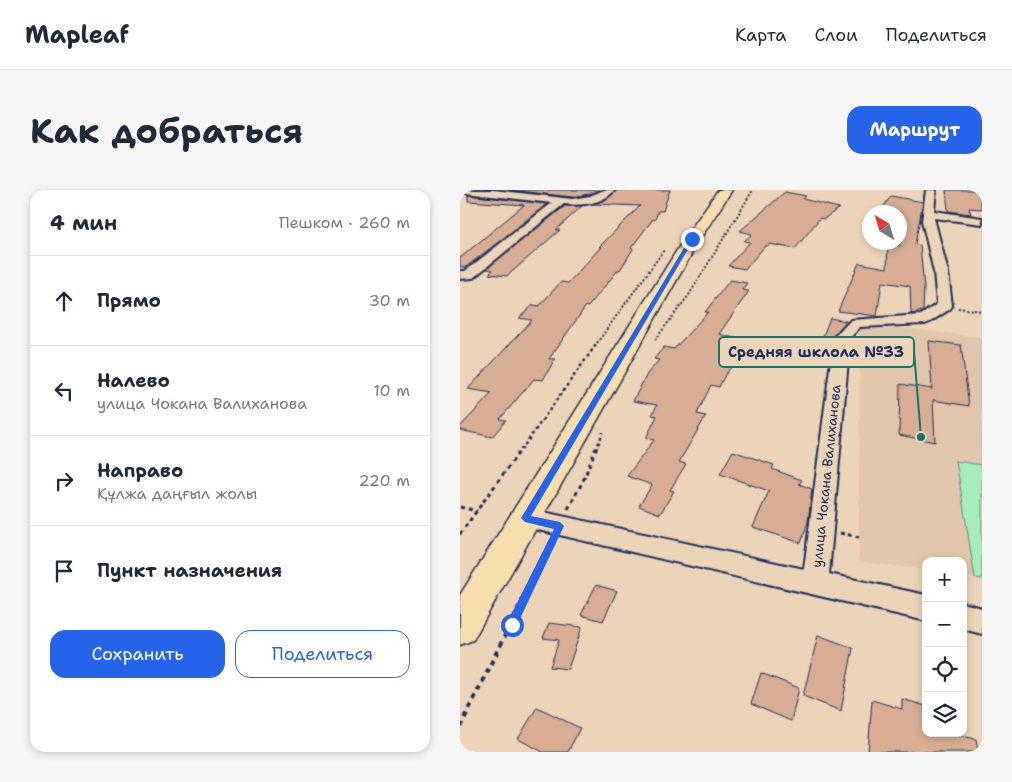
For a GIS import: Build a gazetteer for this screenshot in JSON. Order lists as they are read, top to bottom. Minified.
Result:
{"streets":{"street":["улица Чокана Валиханова"]},"places":["Средняя шклола №33"],"north":"top left","page":{"header":"Mapleaf","nav":["Карта","Слои","Поделиться"],"buttons":["Маршрут",["Сохранить","Поделиться"]],"title":"Как добраться","heading":["4 мин","Пешком · 260 m"],"list":[["Прямо","30 m"],["Налево","улица Чокана Валиханова","10 m"],["Направо","Құлжа даңғыл жолы","220 m"],"Пункт назначения"],"map_buttons":["+","−"]}}
